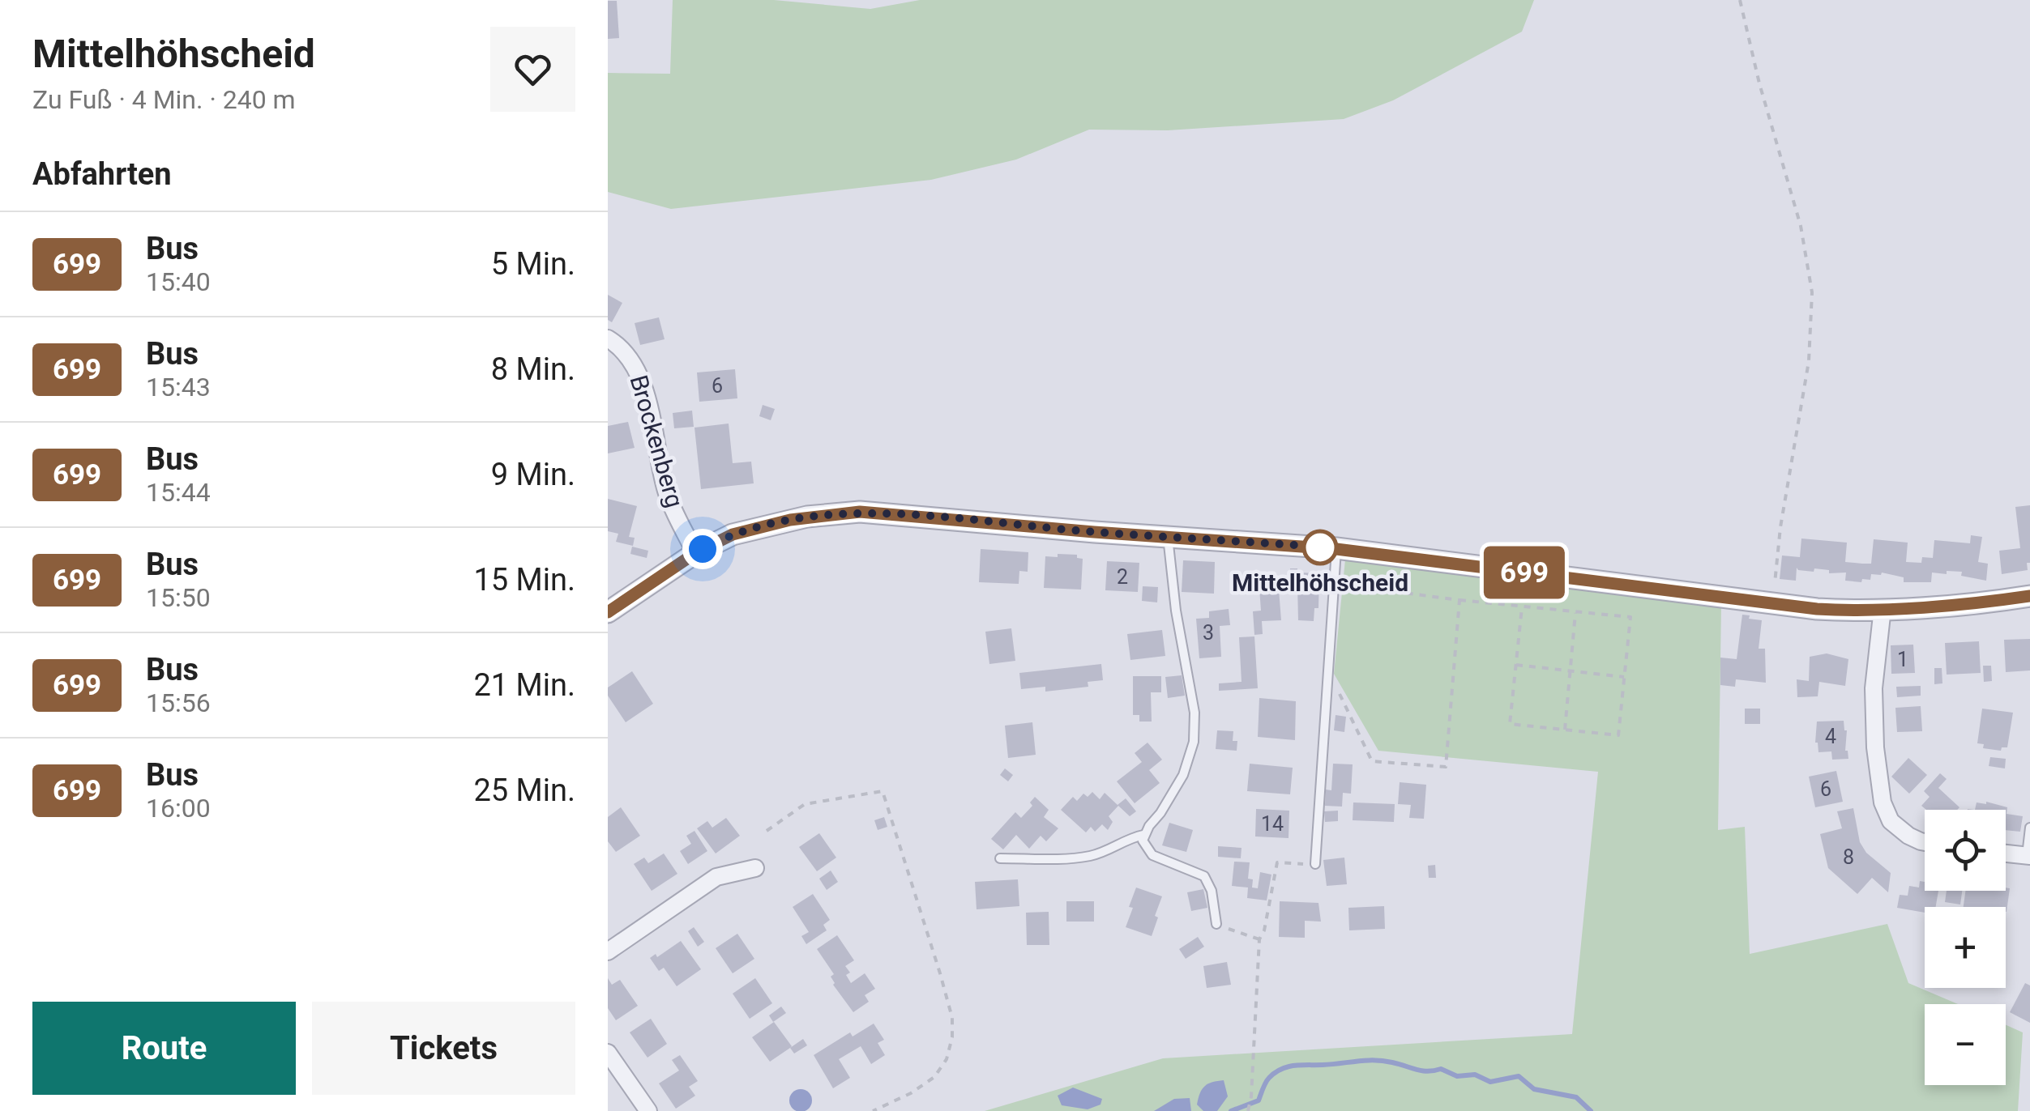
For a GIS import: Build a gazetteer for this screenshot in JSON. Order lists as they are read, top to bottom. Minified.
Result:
{"streets":{"street":["Brockenberg"]},"places":["Mittelhöhscheid"],"lines":["bus line 699"],"house_numbers":["6","2","3","1","4","6","14","8"],"page":{"heading":[["Mittelhöhscheid","Zu Fuß · 4 Min. · 240 m"],"Abfahrten"],"on_map":"699","list":[{"mark":"699","name":"Bus","note":"15:40","value":"5 Min."},{"mark":"699","name":"Bus","note":"15:43","value":"8 Min."},{"mark":"699","name":"Bus","note":"15:44","value":"9 Min."},{"mark":"699","name":"Bus","note":"15:50","value":"15 Min."},{"mark":"699","name":"Bus","note":"15:56","value":"21 Min."},{"mark":"699","name":"Bus","note":"16:00","value":"25 Min."}],"map_buttons":["+","−"],"buttons":["Route","Tickets"]}}
